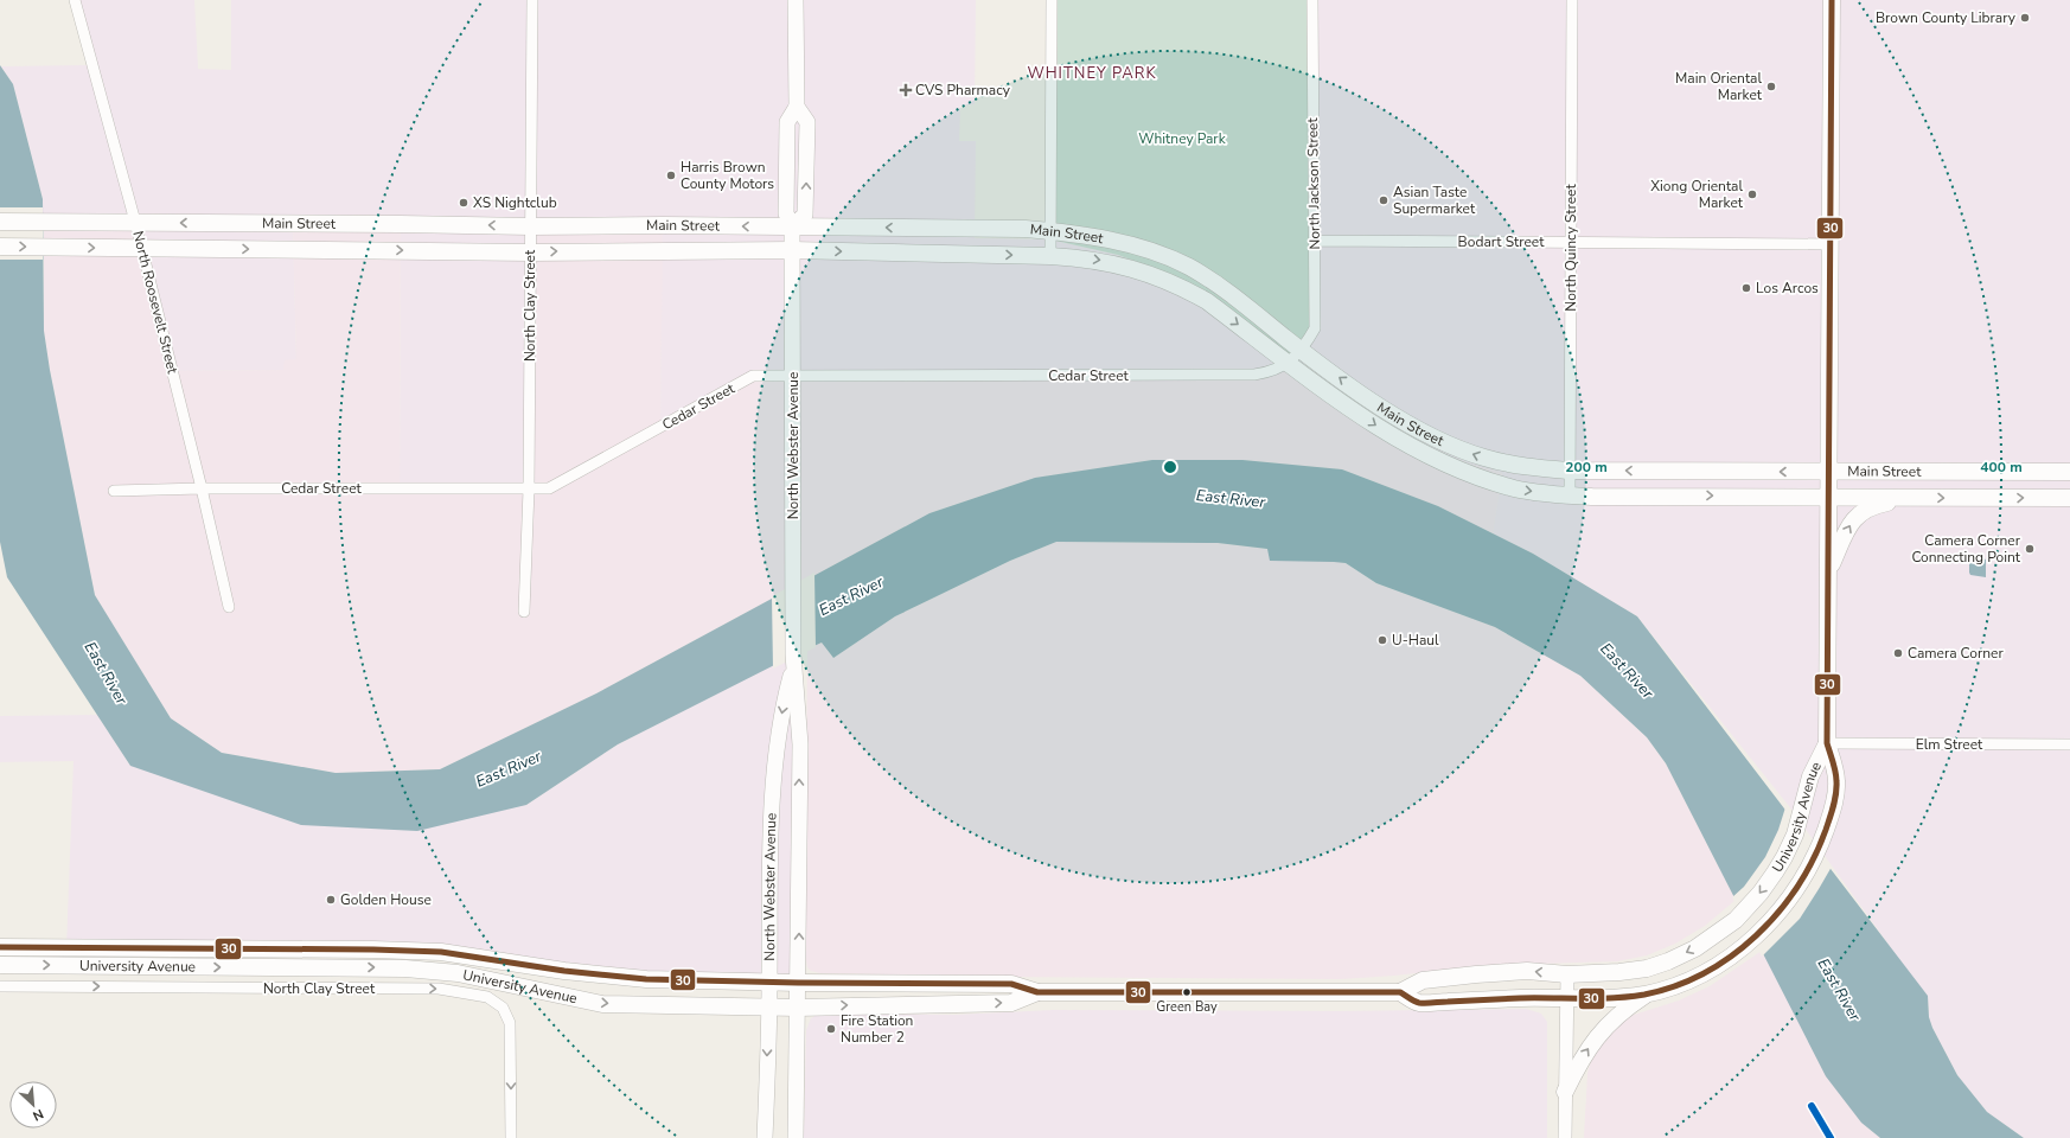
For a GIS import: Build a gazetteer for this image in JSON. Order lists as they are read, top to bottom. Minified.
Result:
{"streets":{"main road":["Main Street","North Webster Avenue","University Avenue"],"street":["North Jackson Street","Bodart Street","North Quincy Street","North Roosevelt Street","North Clay Street","Cedar Street","Elm Street"]},"crossings":[["North Jackson Street","Main Street"],["North Jackson Street","Bodart Street"],["North Jackson Street","Cedar Street"],["Main Street","North Quincy Street"],["Main Street","North Roosevelt Street"],["Main Street","North Clay Street"],["Main Street","Cedar Street"],["Main Street","North Webster Avenue"],["Bodart Street","North Quincy Street"],["North Roosevelt Street","Cedar Street"],["North Clay Street","Cedar Street"],["Cedar Street","North Webster Avenue"],["North Webster Avenue","University Avenue"],["Elm Street","University Avenue"]],"one_way":["North Clay Street"],"districts":["WHITNEY PARK"],"water":["East River"],"parks":["Whitney Park"],"places":{"other":["Brown County Library","Main Oriental Market","Harris Brown County Motors","Xiong Oriental Market","Asian Taste Supermarket","XS Nightclub","Los Arcos","Camera Corner Connecting Point","U-Haul","Camera Corner","Golden House","Green Bay","Fire Station Number 2"],"health":["CVS Pharmacy"]},"lines":["transit line 30"],"north":"bottom right","rings":["200 m","400 m"]}
